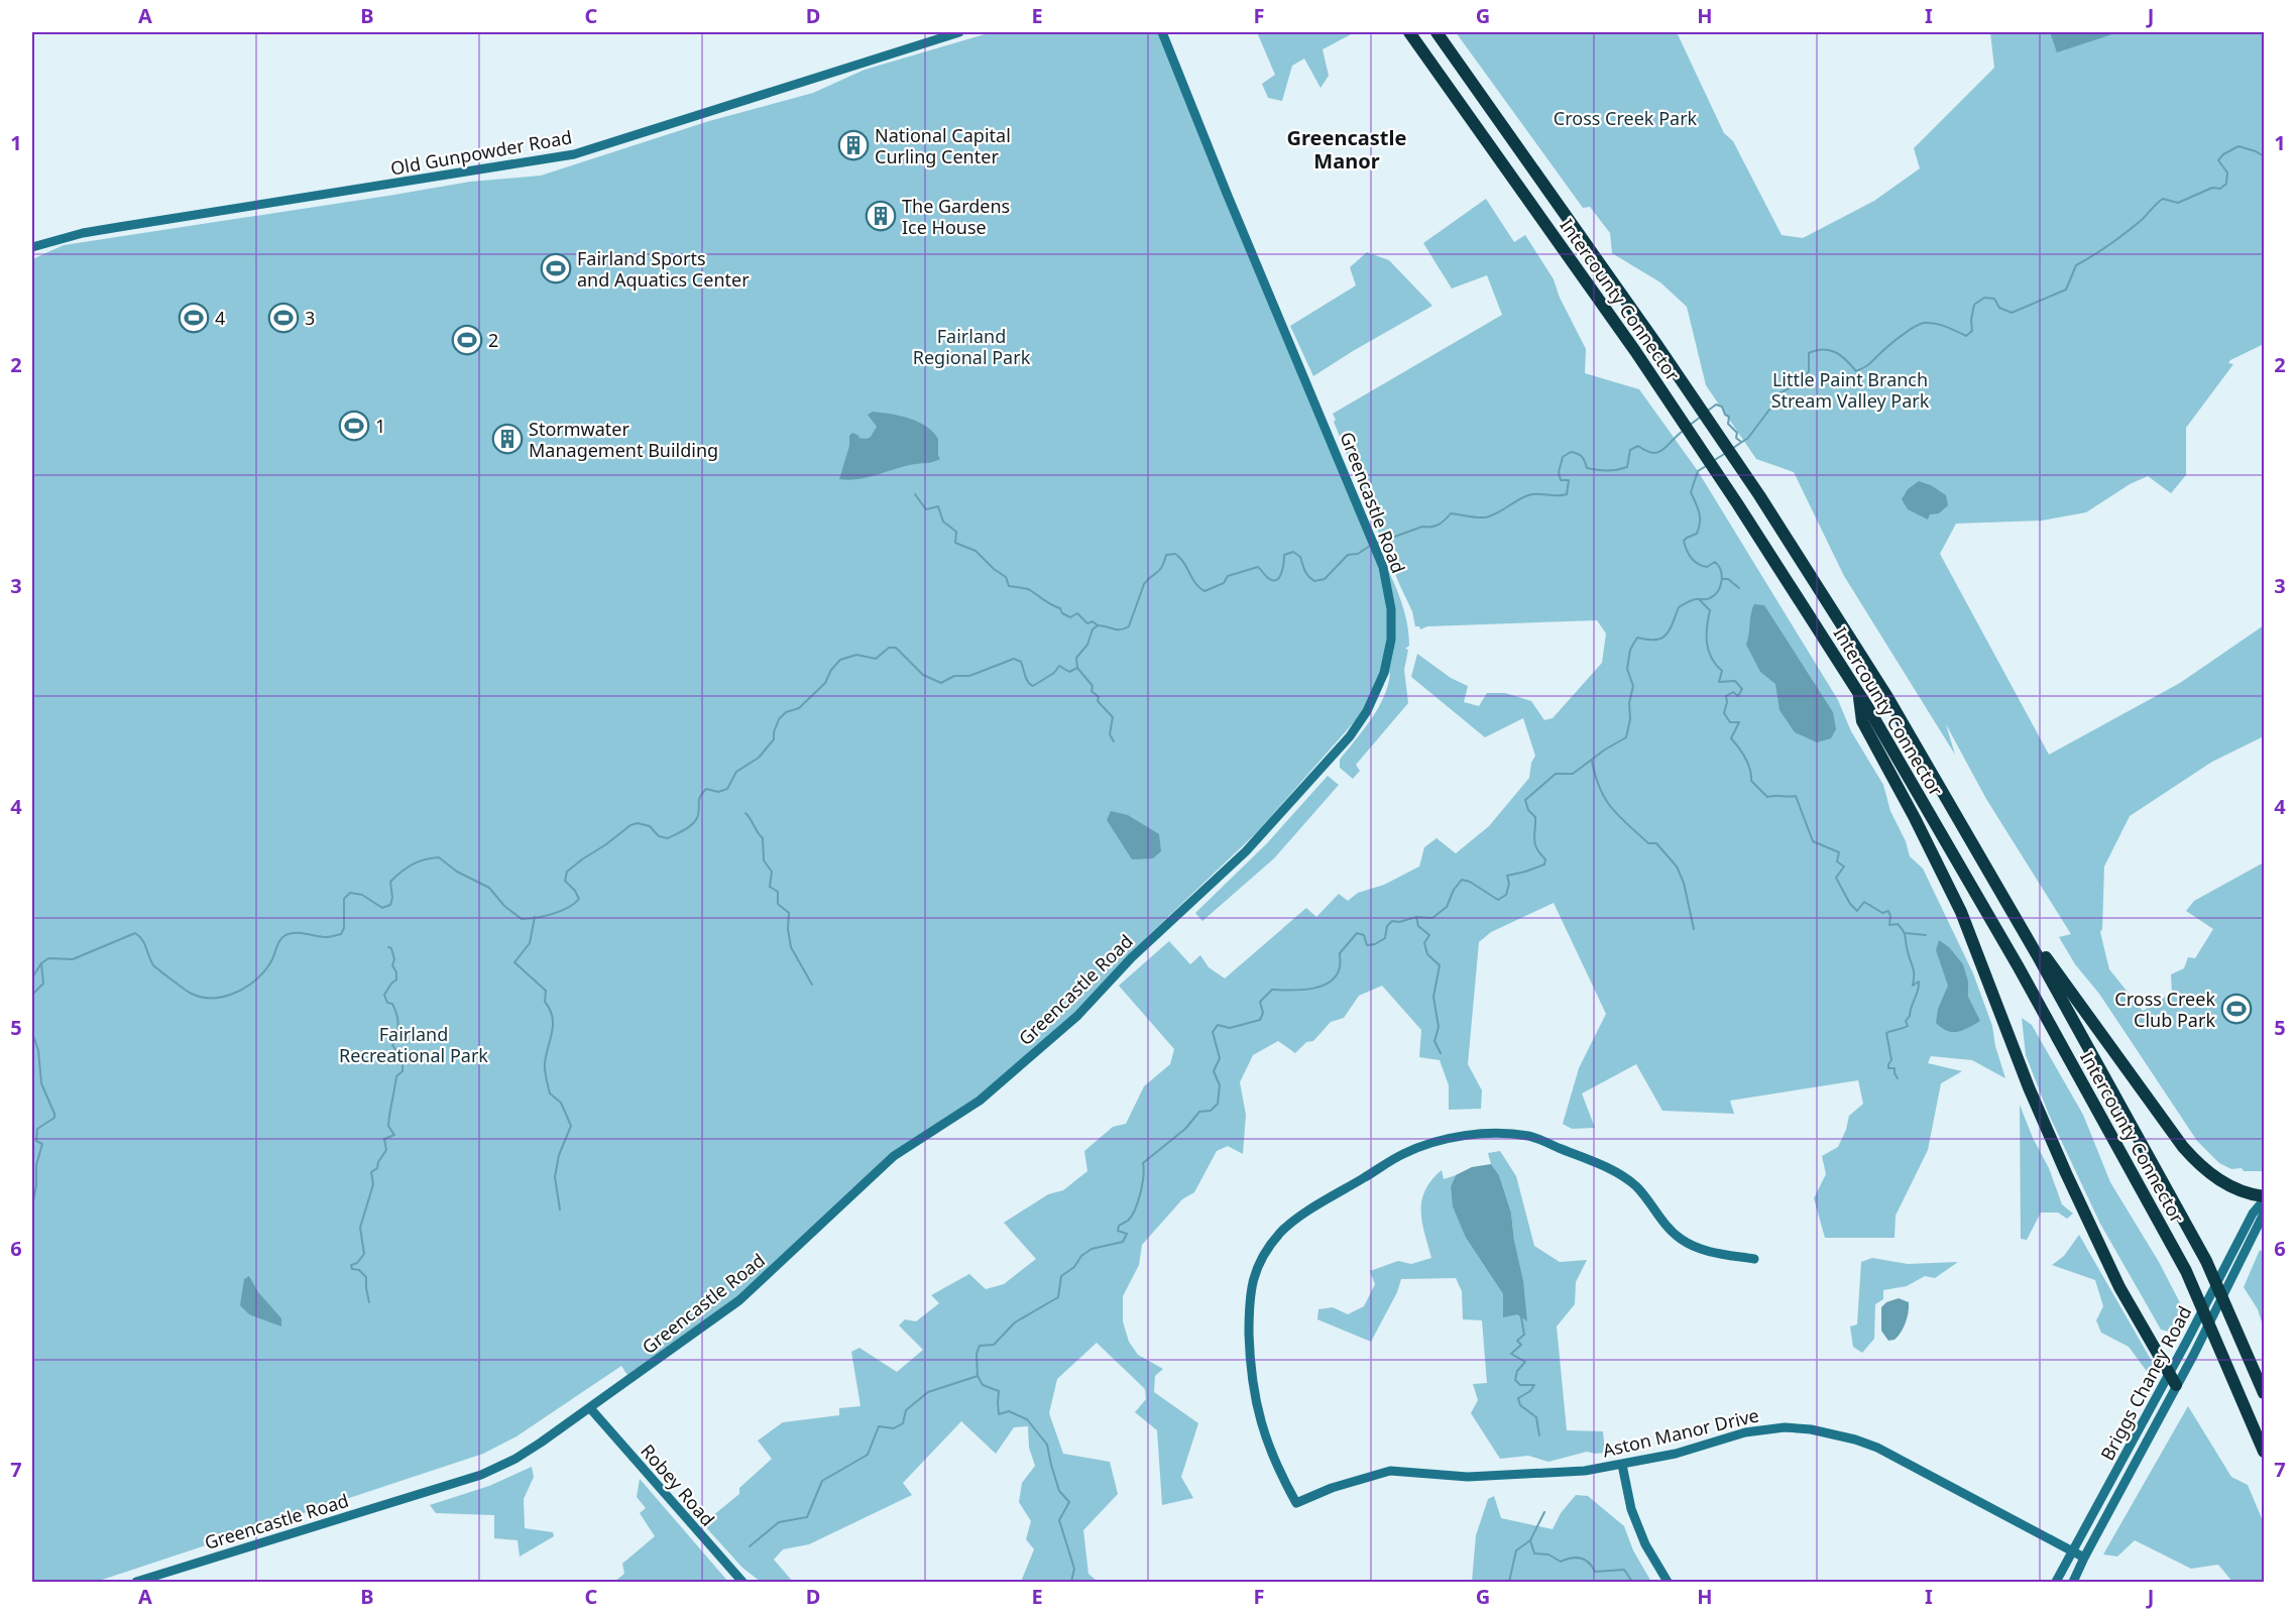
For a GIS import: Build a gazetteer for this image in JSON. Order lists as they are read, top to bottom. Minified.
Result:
{"streets":{"highway":["Intercounty Connector"],"street":["Old Gunpowder Road","Greencastle Road","Briggs Chaney Road","Aston Manor Drive","Robey Road"]},"crossings":[["Greencastle Road","Robey Road"],["Briggs Chaney Road","Aston Manor Drive"]],"districts":["Greencastle Manor"],"parks":["Cross Creek Park","Fairland Regional Park","Little Paint Branch Stream Valley Park","Fairland Recreational Park"],"places":{"building":["National Capital Curling Center","The Gardens Ice House","Stormwater Management Building"],"sports":["Fairland Sports and Aquatics Center","4","3","2","1","Cross Creek Club Park"]},"grid":{"columns":["A","B","C","D","E","F","G","H","I","J"],"rows":["1","2","3","4","5","6","7"]}}
